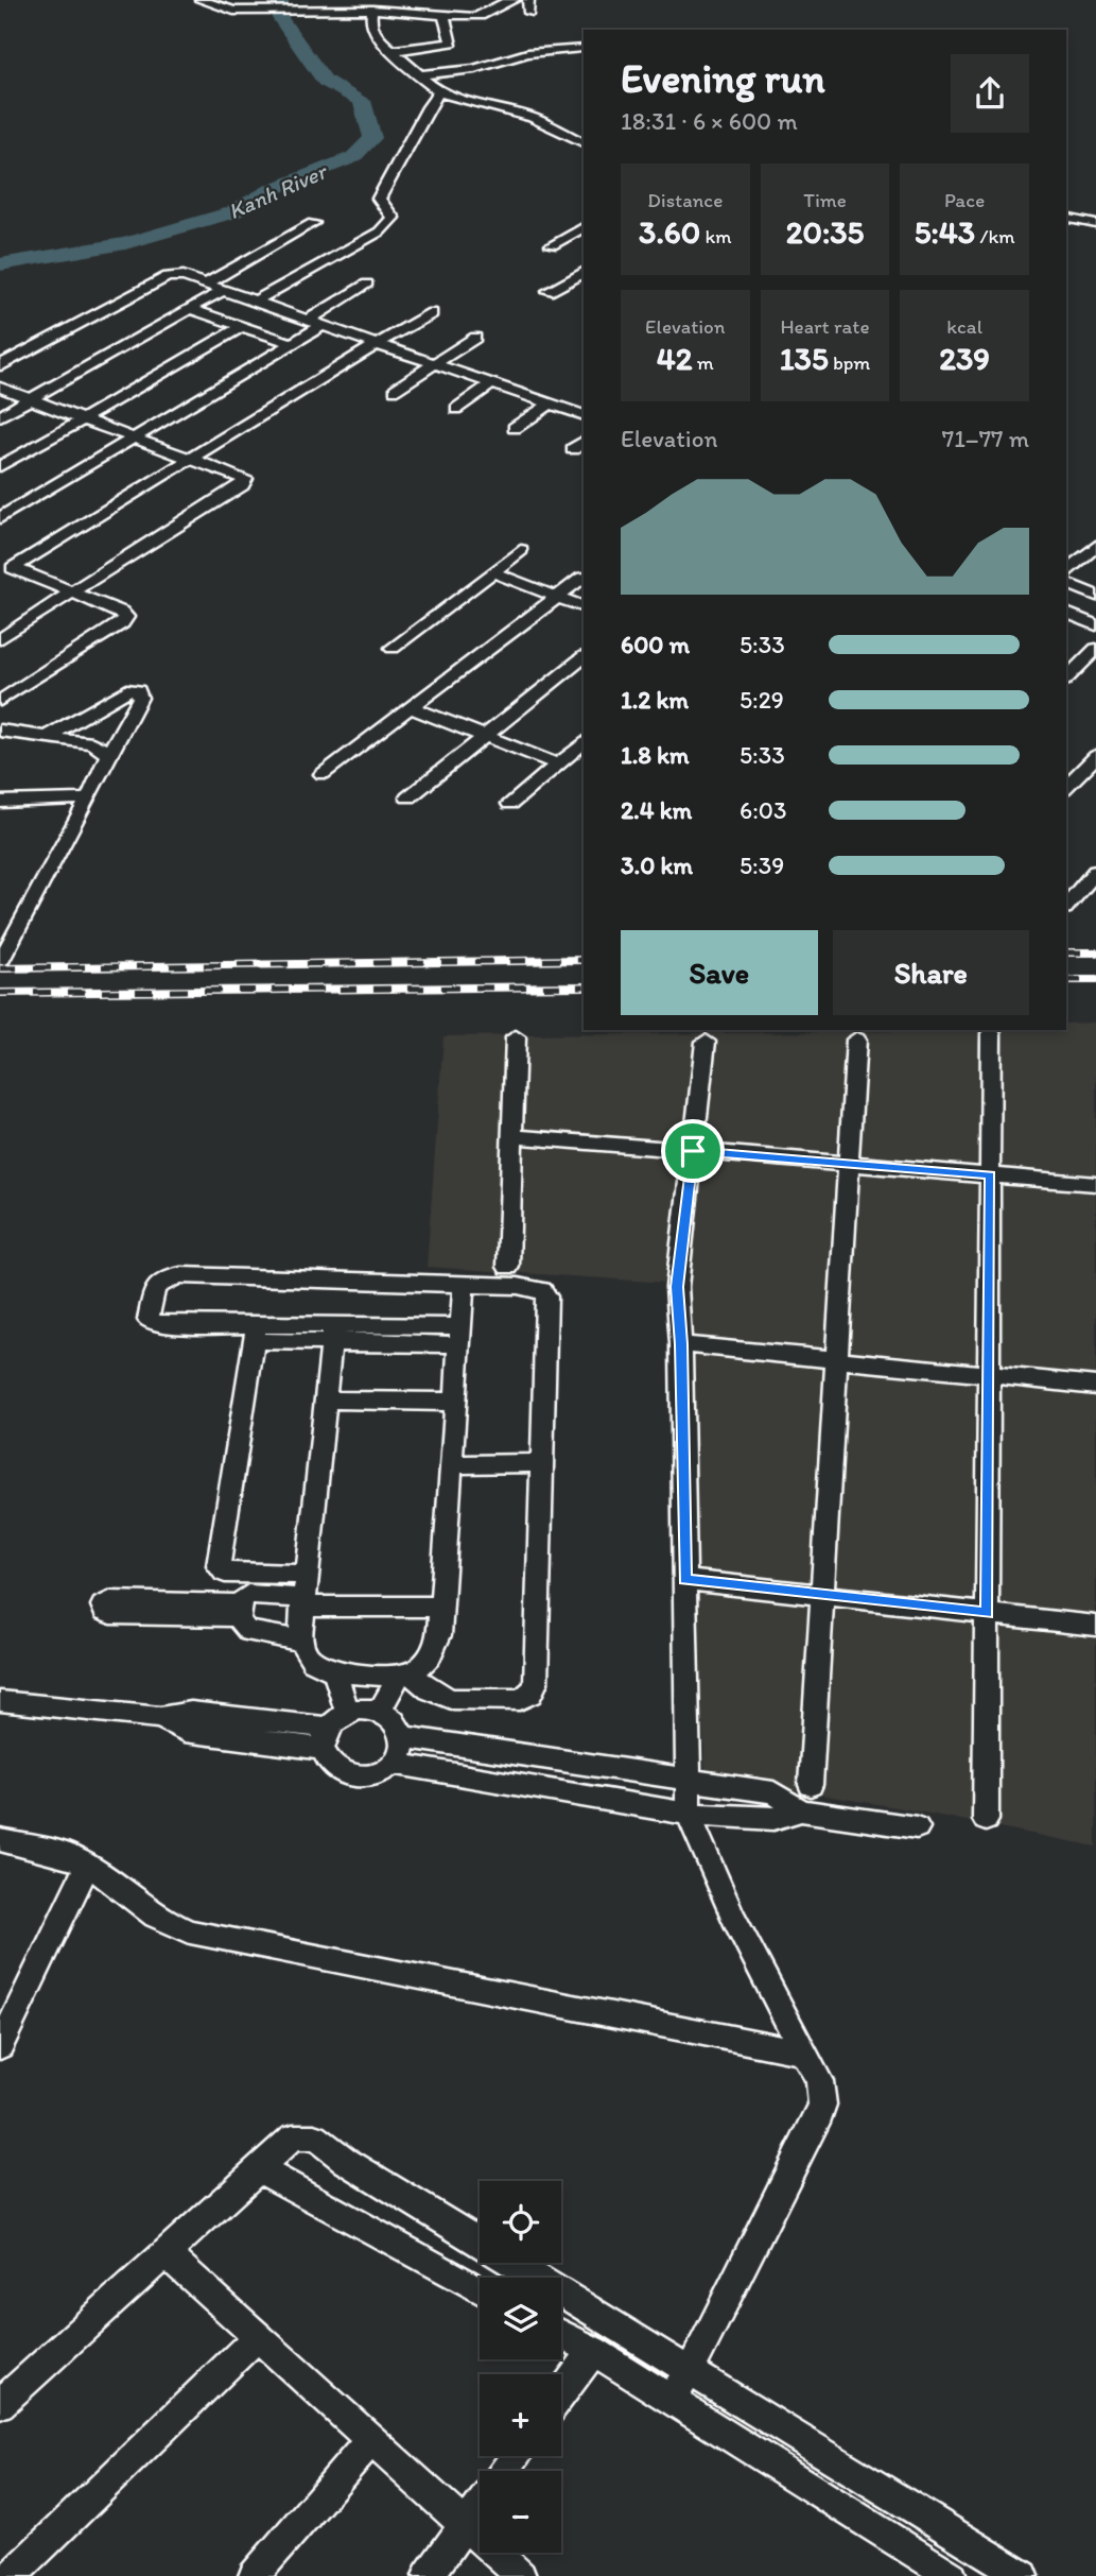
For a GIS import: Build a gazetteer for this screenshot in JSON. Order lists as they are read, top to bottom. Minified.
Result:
{"water":["Kanh River"],"page":{"heading":["Evening run","18:31 · 6 × 600 m"],"stats":[["Distance","3.60 km"],["Time","20:35"],["Pace","5:43 /km"],["Elevation","42 m"],["Heart rate","135 bpm"],["kcal","239"]],"chart":["Elevation","71–77 m"],"list":[{"name":"600 m","note":"5:33"},{"name":"1.2 km","note":"5:29"},{"name":"1.8 km","note":"5:33"},{"name":"2.4 km","note":"6:03"},{"name":"3.0 km","note":"5:39"}],"buttons":["Save","Share"],"map_buttons":["+","−"]}}
